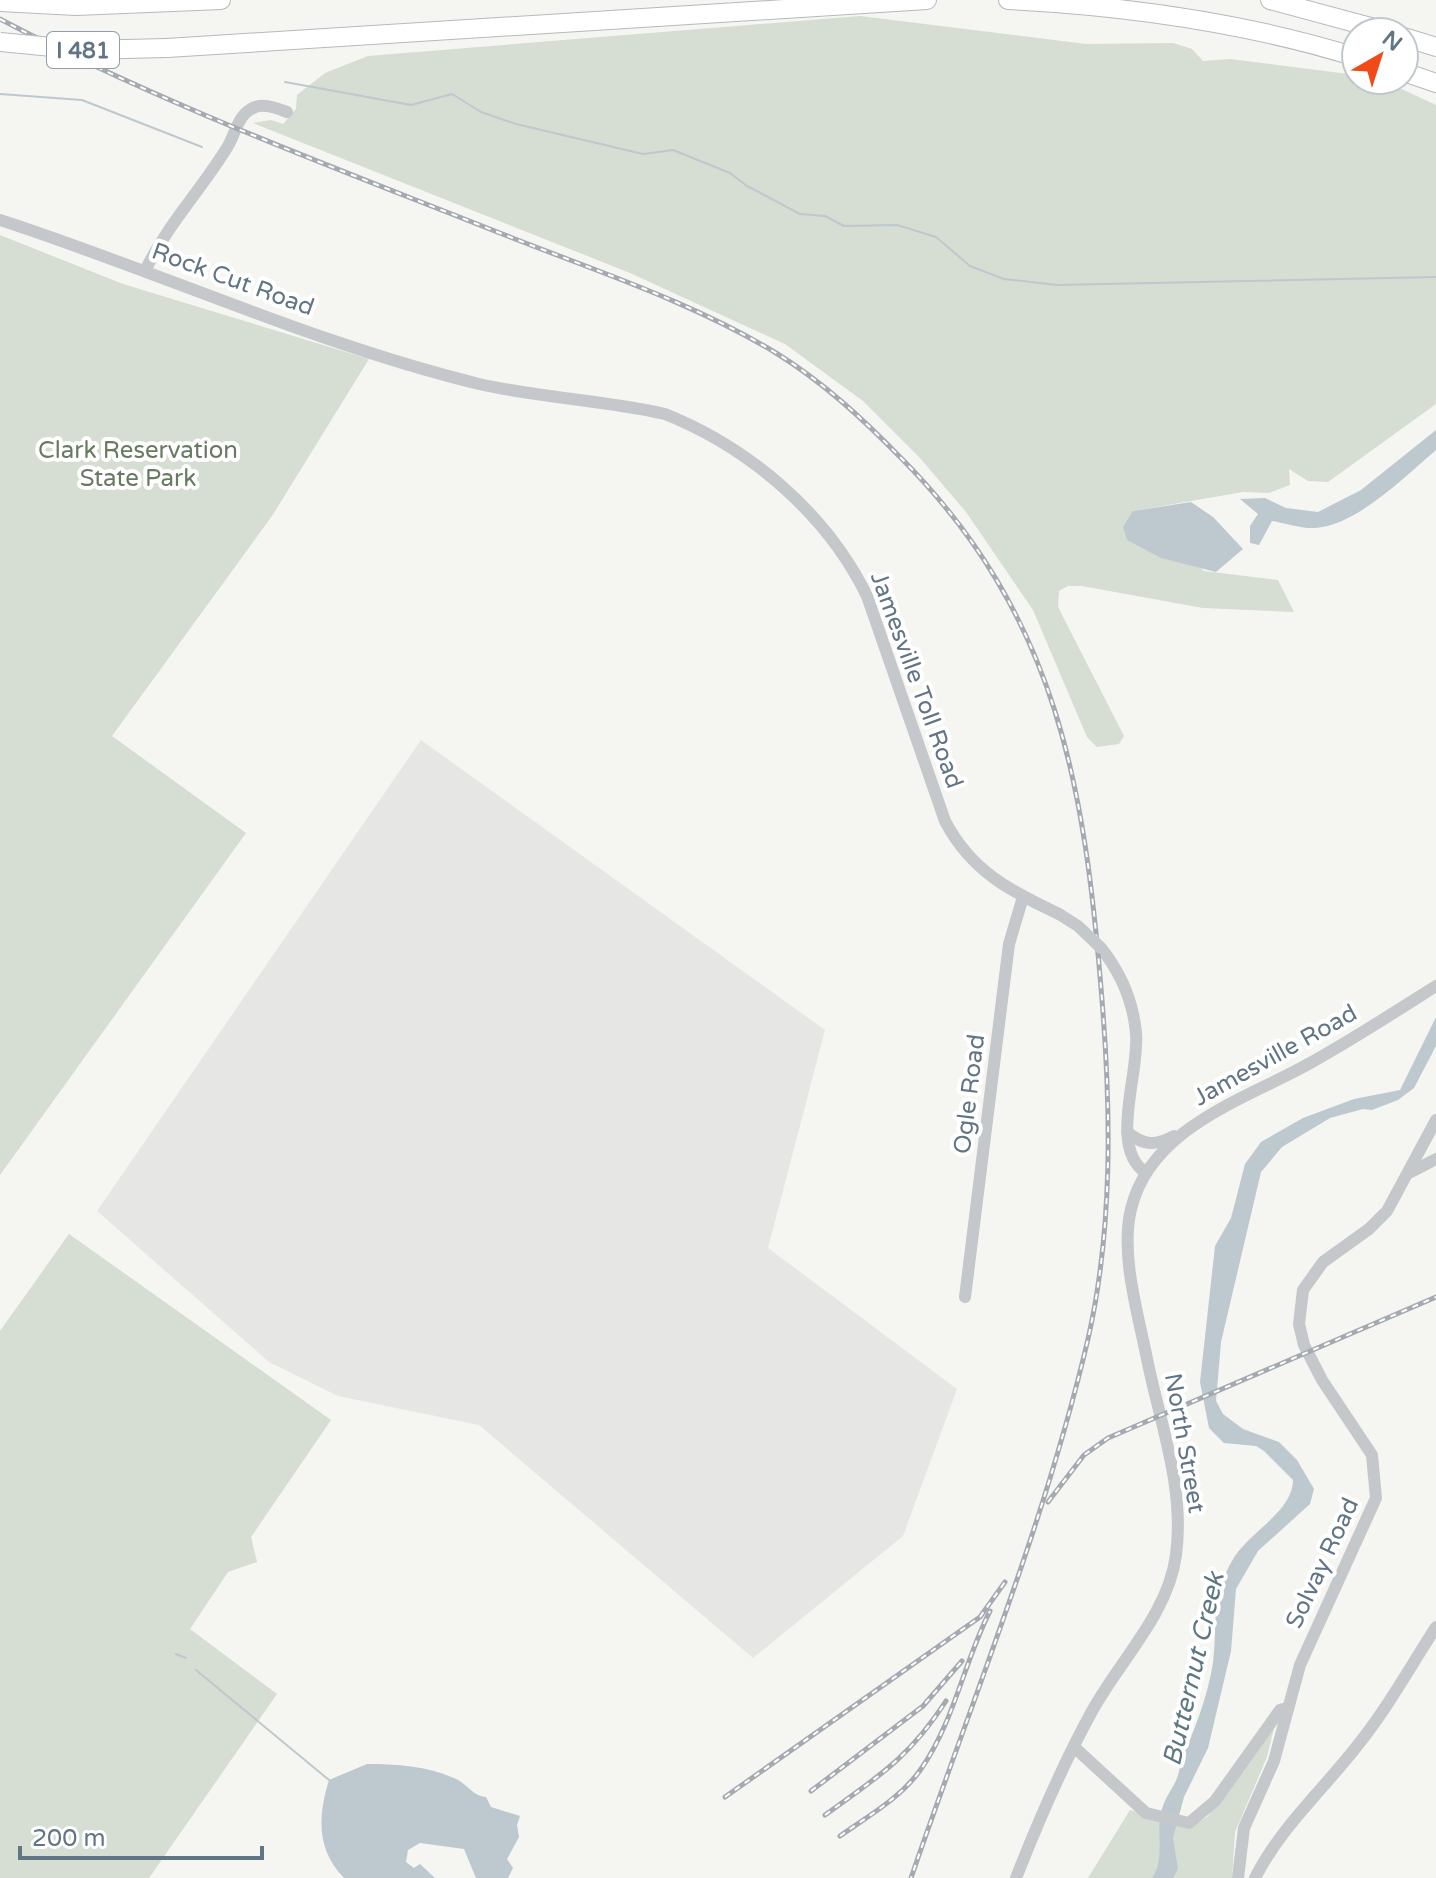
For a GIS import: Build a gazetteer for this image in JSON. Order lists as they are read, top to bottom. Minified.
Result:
{"streets":{"highway":["I 481"],"street":["Rock Cut Road","Jamesville Toll Road","Jamesville Road","Ogle Road","North Street","Solvay Road"]},"crossings":[["Rock Cut Road","Jamesville Toll Road"],["Jamesville Toll Road","Jamesville Road"],["Jamesville Toll Road","Ogle Road"],["Jamesville Toll Road","North Street"],["Jamesville Road","North Street"],["North Street","Solvay Road"]],"water":["Butternut Creek"],"parks":["Clark Reservation State Park"],"scale_bar":"200 m","north":"top right"}
